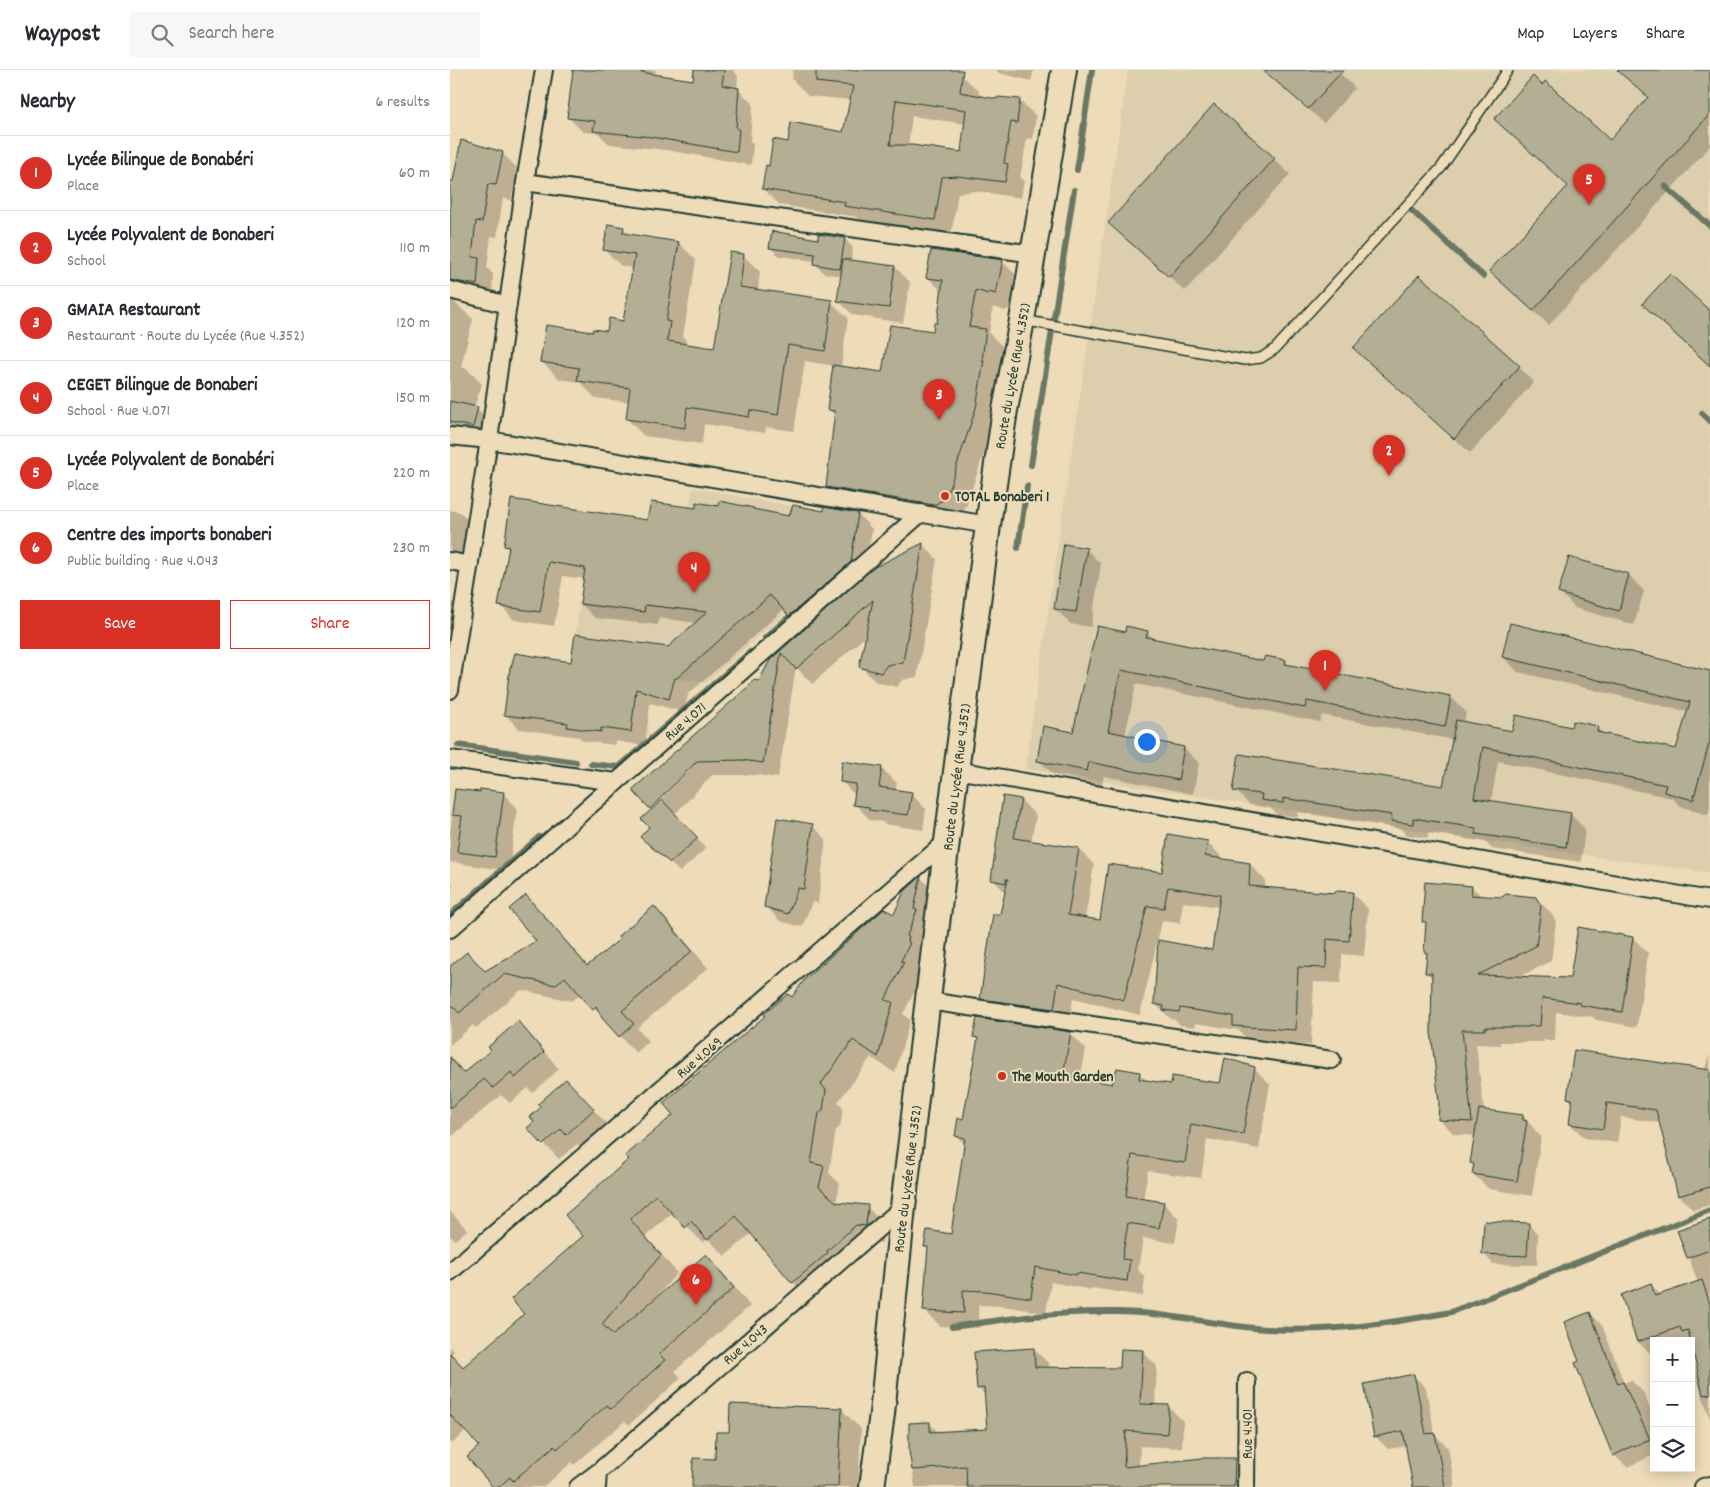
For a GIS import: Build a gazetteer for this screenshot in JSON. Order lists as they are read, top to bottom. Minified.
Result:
{"streets":{"main road":["Route du Lycée (Rue 4.352)"],"street":["Rue 4.071","Rue 4.069","Rue 4.043","Rue 4.401"]},"crossings":[["Route du Lycée (Rue 4.352)","Rue 4.069"],["Route du Lycée (Rue 4.352)","Rue 4.043"]],"places":["TOTAL Bonaberi 1","The Mouth Garden"],"page":{"header":"Waypost","search":"Search here","nav":["Map","Layers","Share"],"heading":["Nearby","6 results"],"list":[{"mark":"1","name":"Lycée Bilingue de Bonabéri","note":"Place","value":"60 m"},{"mark":"2","name":"Lycée Polyvalent de Bonaberi","note":"School","value":"110 m"},{"mark":"3","name":"GMAIA Restaurant","note":"Restaurant · Route du Lycée (Rue 4.352)","value":"120 m"},{"mark":"4","name":"CEGET Bilingue de Bonaberi","note":"School · Rue 4.071","value":"150 m"},{"mark":"5","name":"Lycée Polyvalent de Bonabéri","note":"Place","value":"220 m"},{"mark":"6","name":"Centre des imports bonaberi","note":"Public building · Rue 4.043","value":"230 m"}],"pins":["5","3","2","4","1","6"],"buttons":["Save","Share"],"map_buttons":["+","−"]}}
